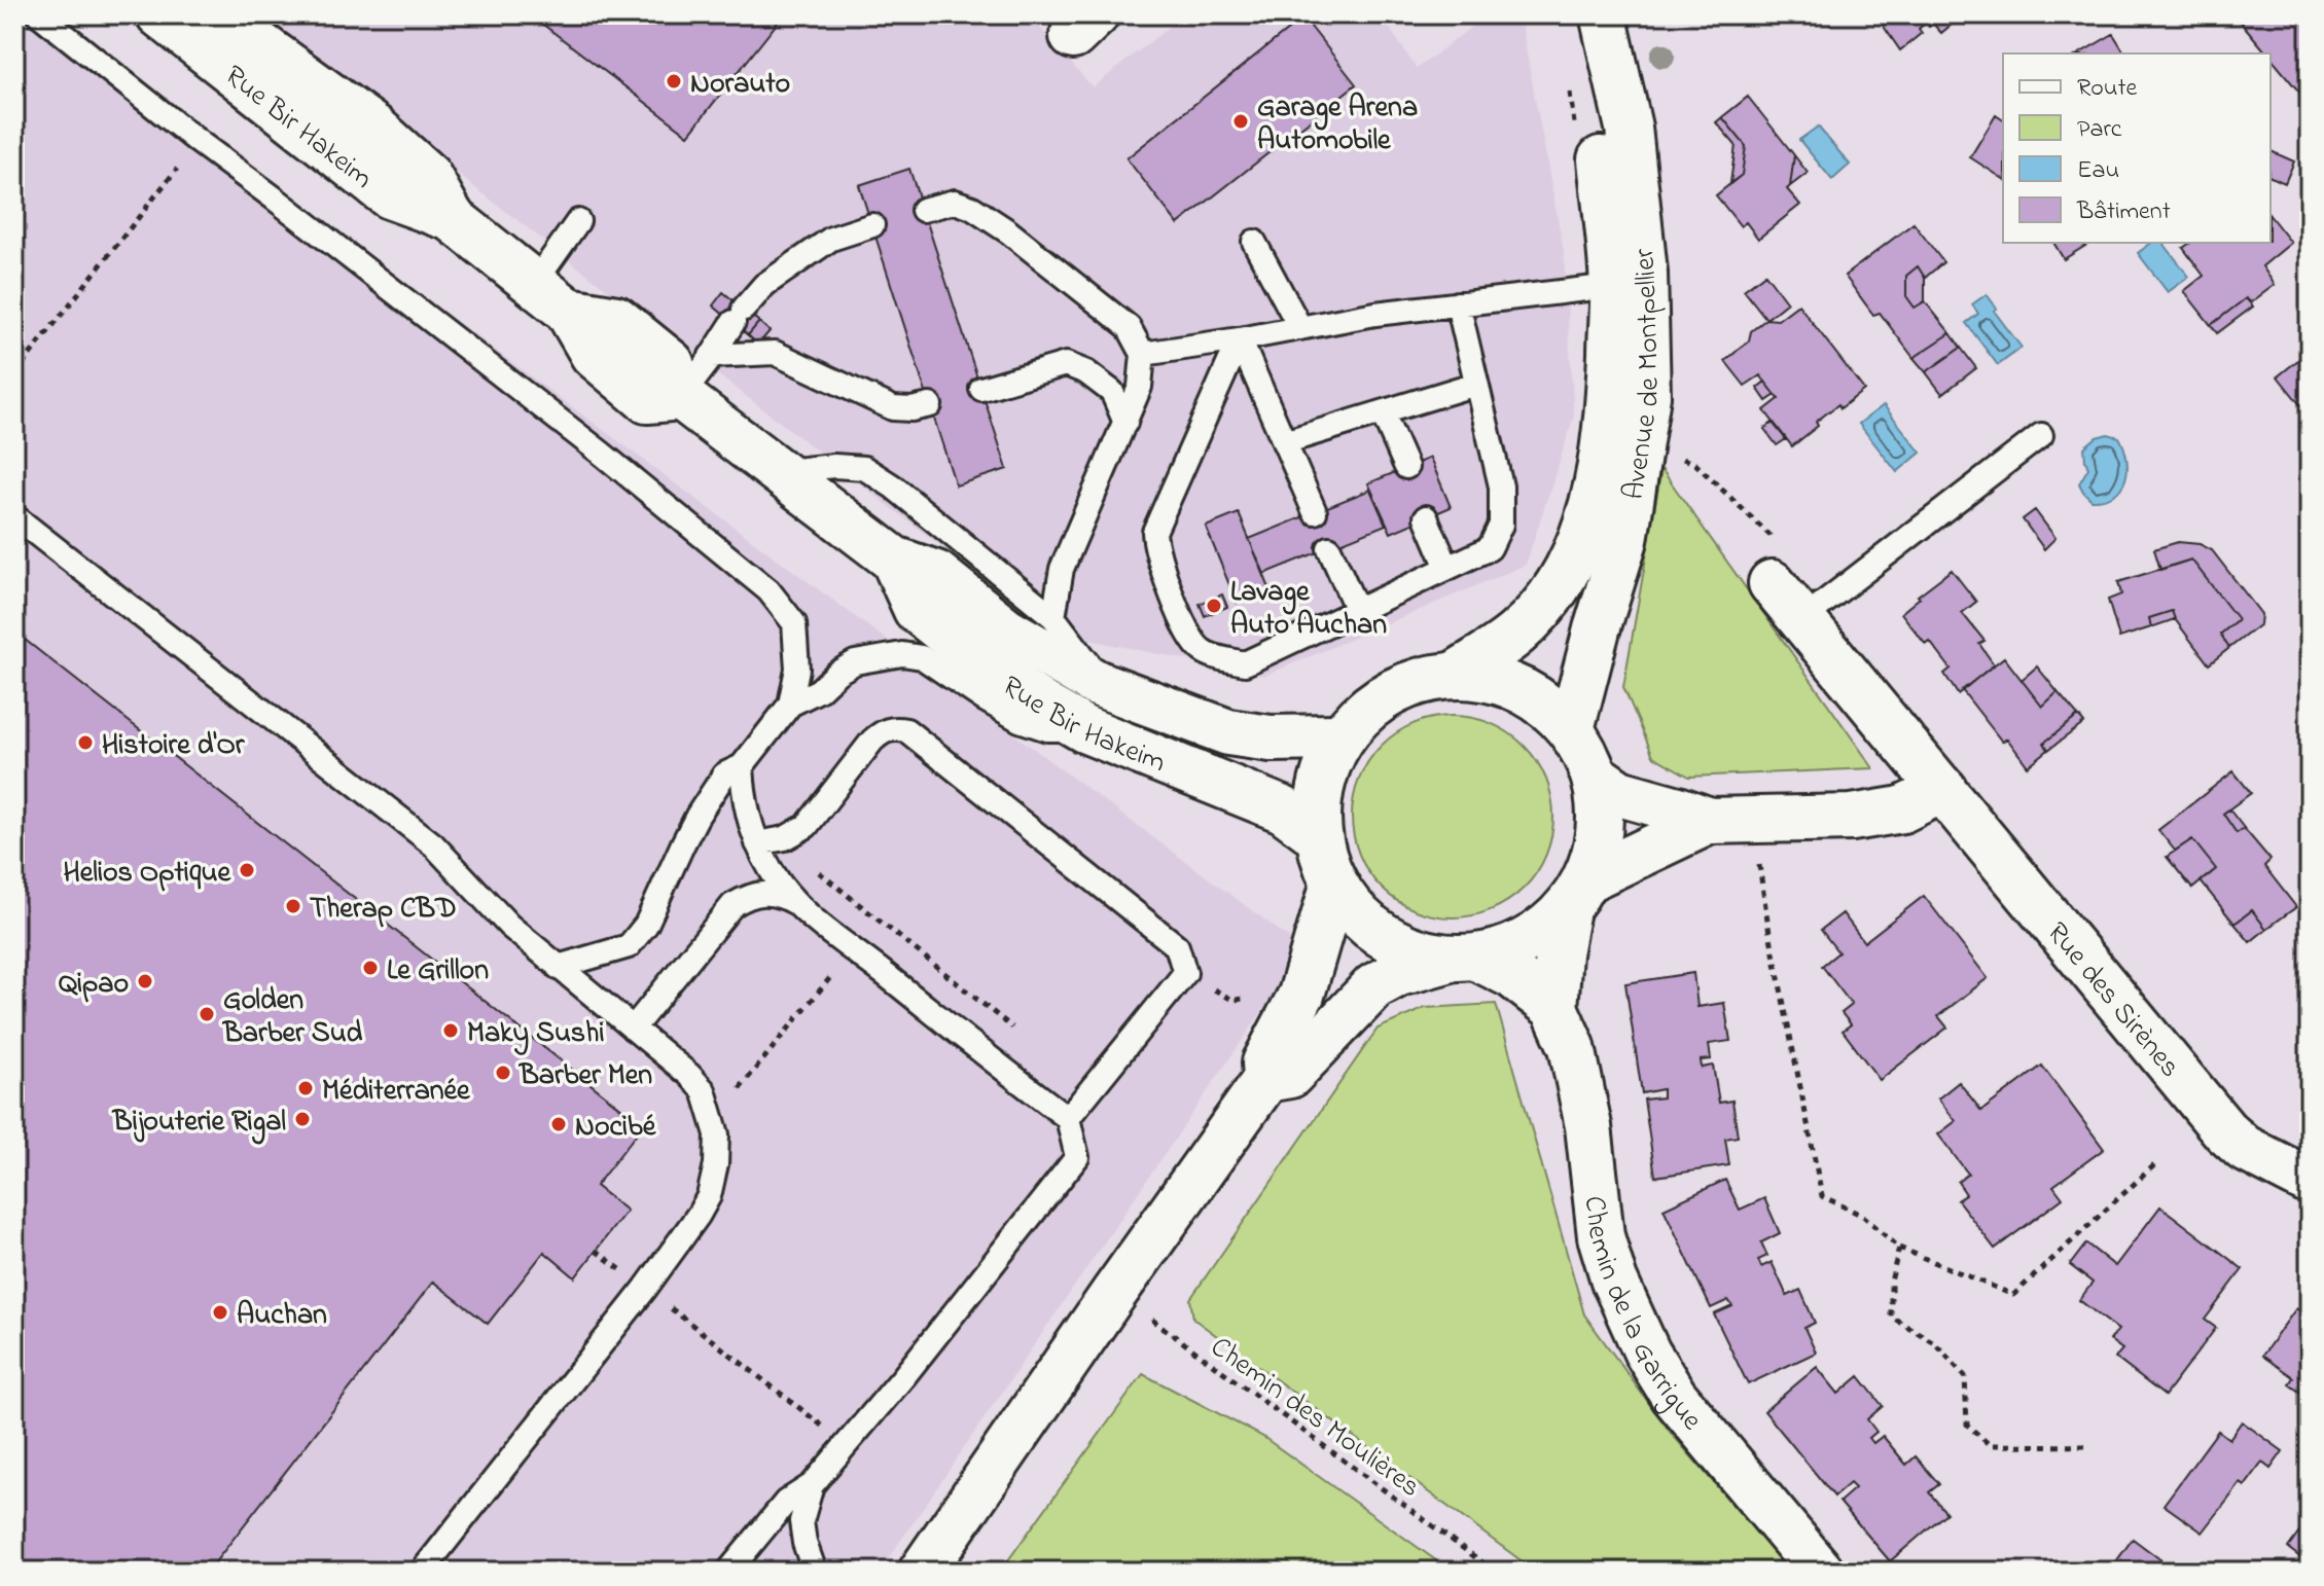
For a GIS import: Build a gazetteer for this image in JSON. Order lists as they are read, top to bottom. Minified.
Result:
{"streets":{"main road":["Rue Bir Hakeim","Avenue de Montpellier","Rue des Sirènes","Chemin de la Garrigue"],"path":["Chemin des Moulières"]},"crossings":[["Rue Bir Hakeim","Avenue de Montpellier"],["Rue Bir Hakeim","Chemin de la Garrigue"],["Avenue de Montpellier","Chemin de la Garrigue"]],"places":["Norauto","Garage Arena Automobile","Lavage Auto Auchan","Histoire d'Or","Helios Optique","Therap CBD","Le Grillon","Qipao","Golden Barber Sud","Maky Sushi","Barber Men","Méditerranée","Bijouterie Rigal","Nocibé","Auchan"],"legend":["Route","Parc","Eau","Bâtiment"]}
